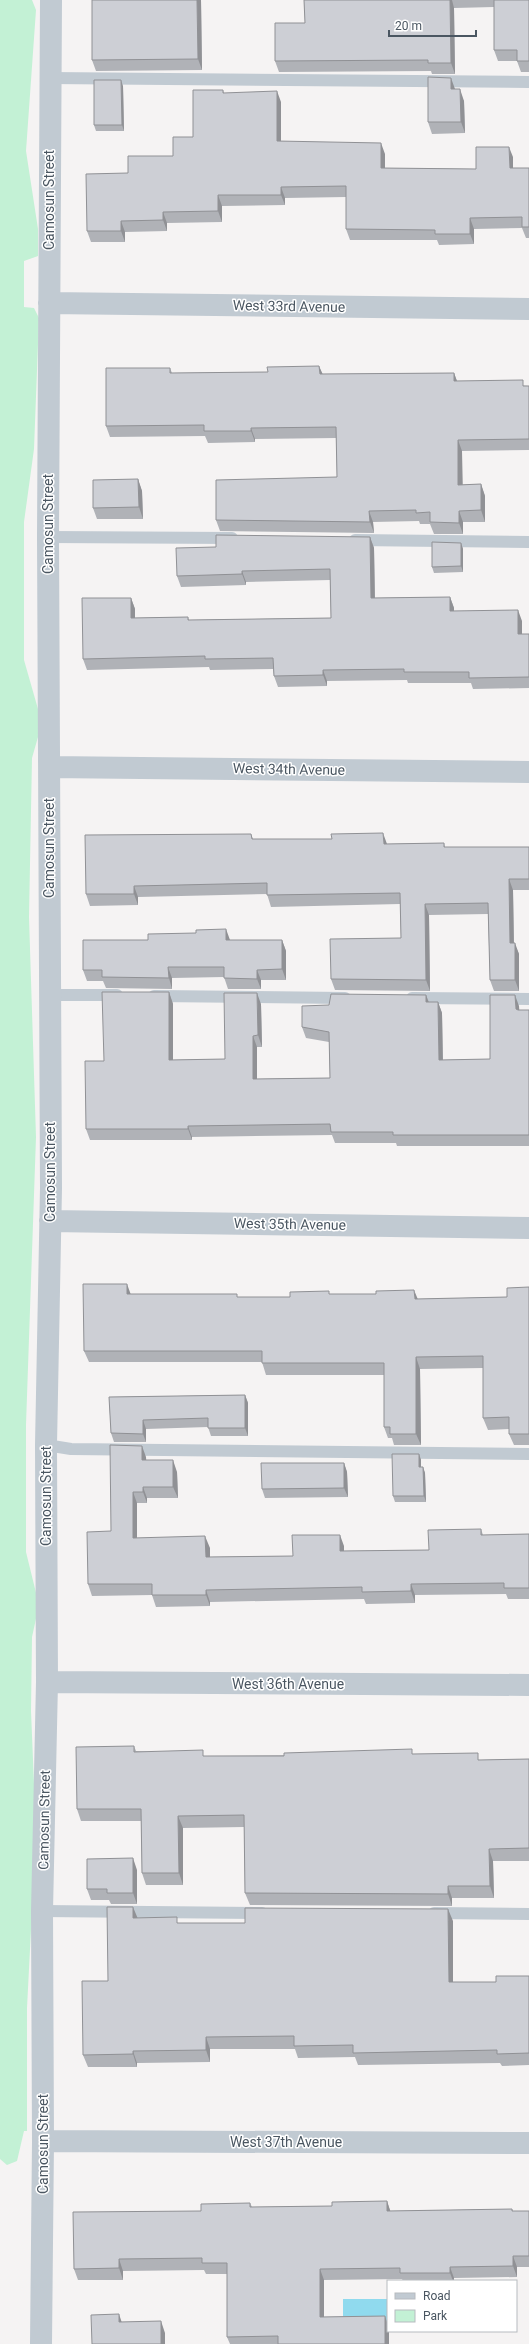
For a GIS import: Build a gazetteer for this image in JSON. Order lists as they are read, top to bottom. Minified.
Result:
{"streets":{"street":["Camosun Street","West 33rd Avenue","West 34th Avenue","West 35th Avenue","West 36th Avenue","West 37th Avenue"]},"crossings":[["Camosun Street","West 33rd Avenue"],["Camosun Street","West 34th Avenue"],["Camosun Street","West 35th Avenue"],["Camosun Street","West 36th Avenue"],["Camosun Street","West 37th Avenue"]],"legend":["Road","Park"],"scale_bar":"20 m"}
